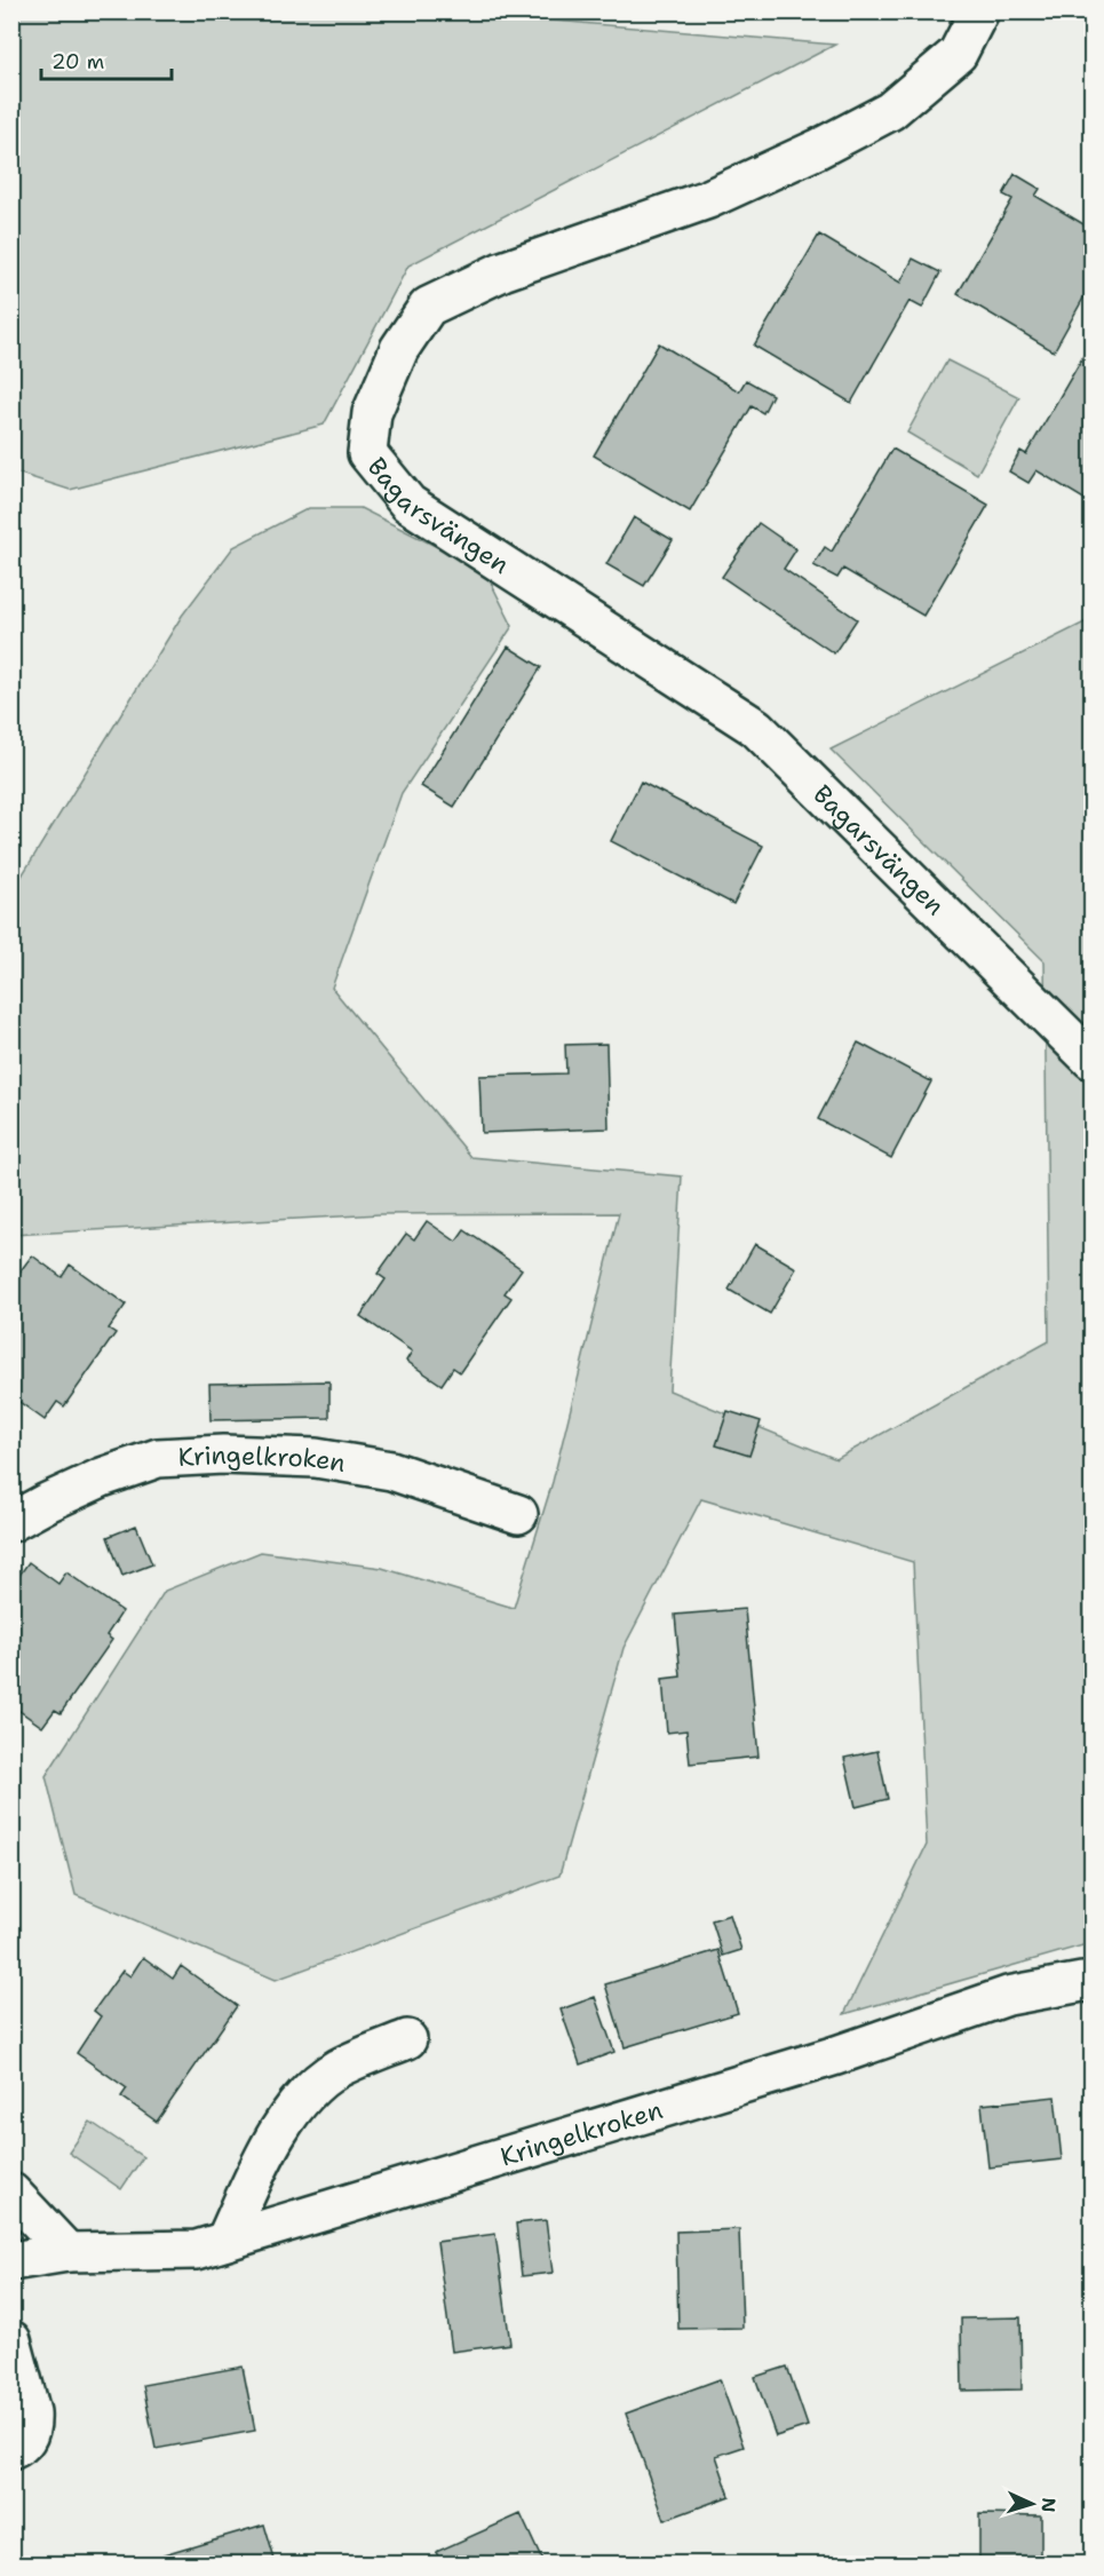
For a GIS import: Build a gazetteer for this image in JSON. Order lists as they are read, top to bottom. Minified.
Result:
{"streets":{"street":["Bagarsvängen","Kringelkroken"]},"scale_bar":"20 m","north":"right"}
